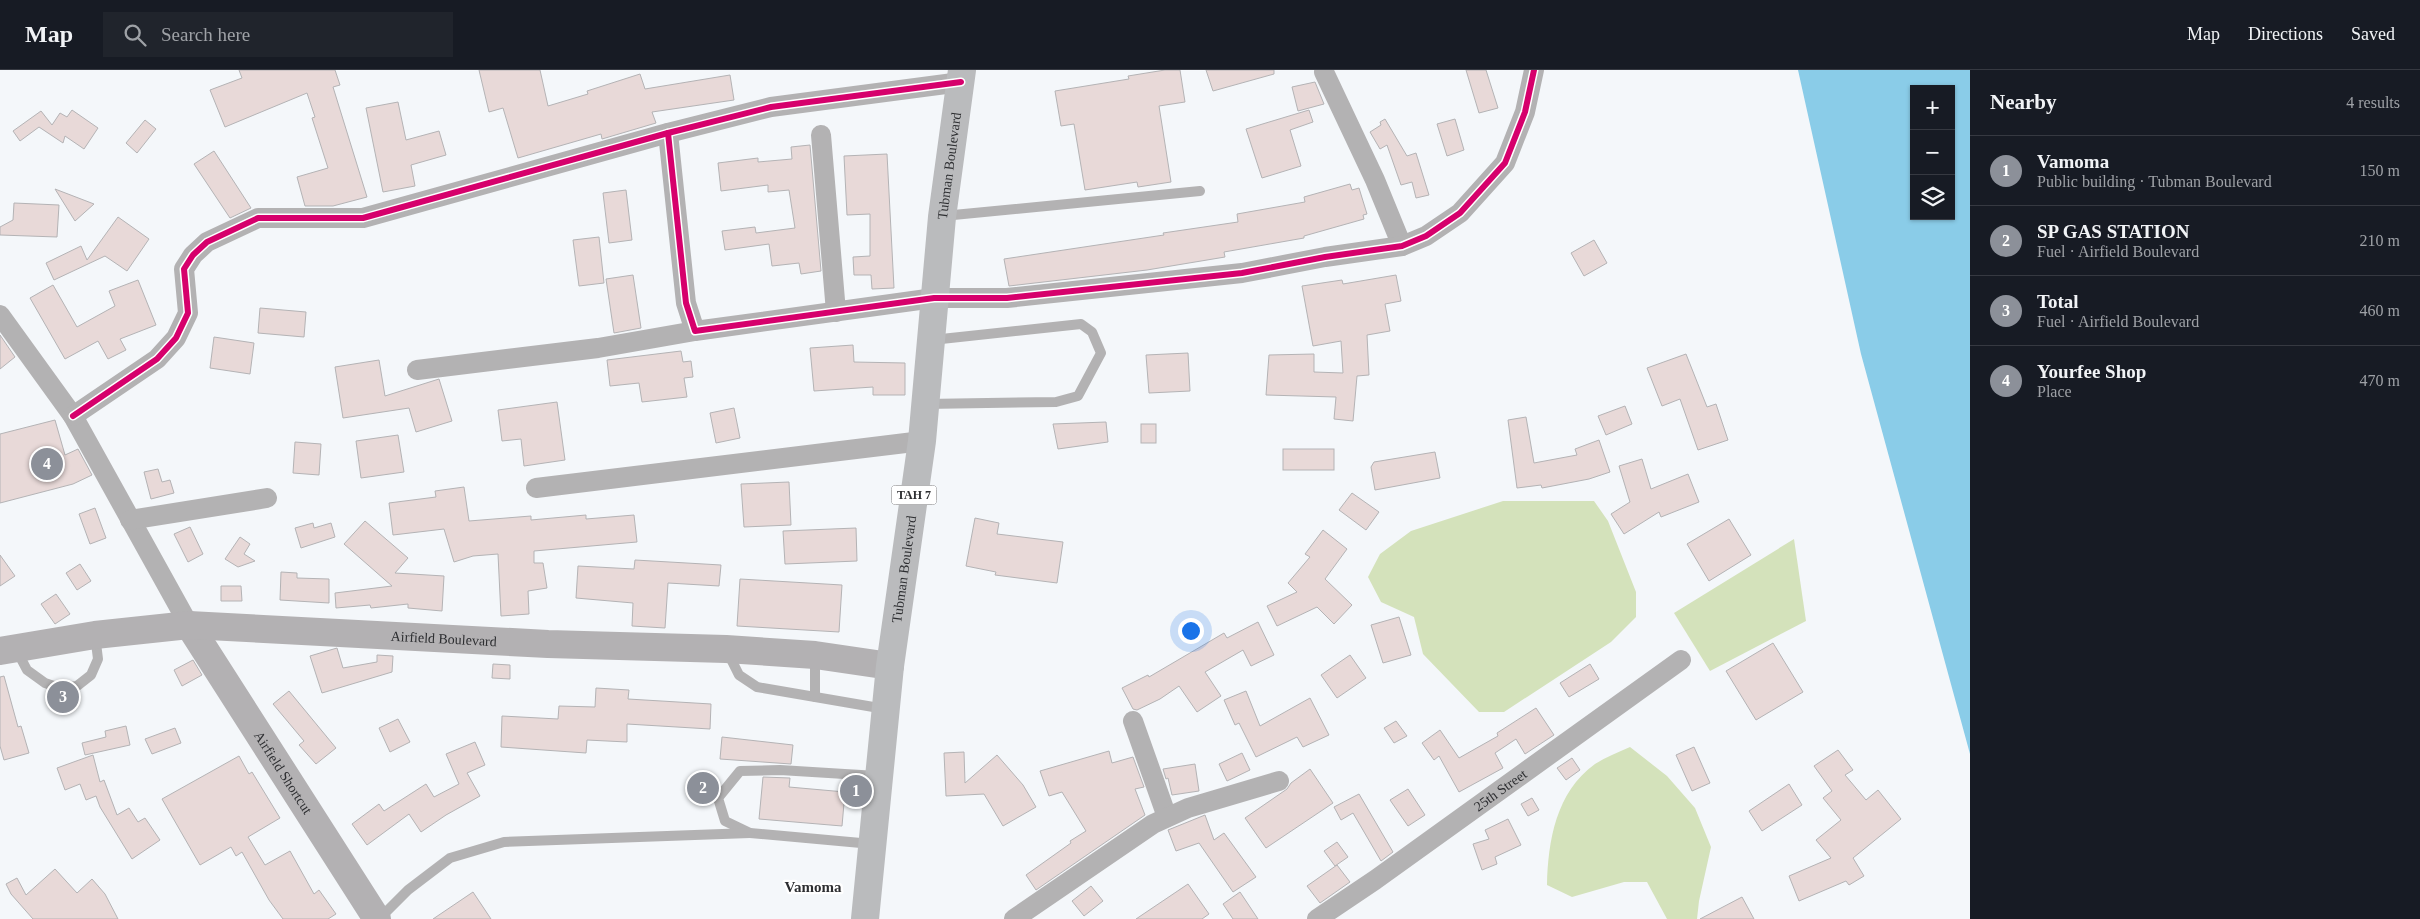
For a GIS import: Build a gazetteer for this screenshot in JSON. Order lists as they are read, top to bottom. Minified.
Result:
{"streets":{"highway":["Tubman Boulevard","TAH 7"],"street":["Airfield Boulevard","Airfield Shortcut","25th Street"]},"crossings":[["Tubman Boulevard","Airfield Boulevard"],["Airfield Boulevard","Airfield Shortcut"]],"districts":["Vamoma"],"page":{"header":"Map","search":"Search here","nav":["Map","Directions","Saved"],"heading":["Nearby","4 results"],"map_buttons":["+","−"],"list":[{"mark":"1","name":"Vamoma","note":"Public building · Tubman Boulevard","value":"150 m"},{"mark":"2","name":"SP GAS STATION","note":"Fuel · Airfield Boulevard","value":"210 m"},{"mark":"3","name":"Total","note":"Fuel · Airfield Boulevard","value":"460 m"},{"mark":"4","name":"Yourfee Shop","note":"Place","value":"470 m"}],"pins":["4","3","2","1"]}}
